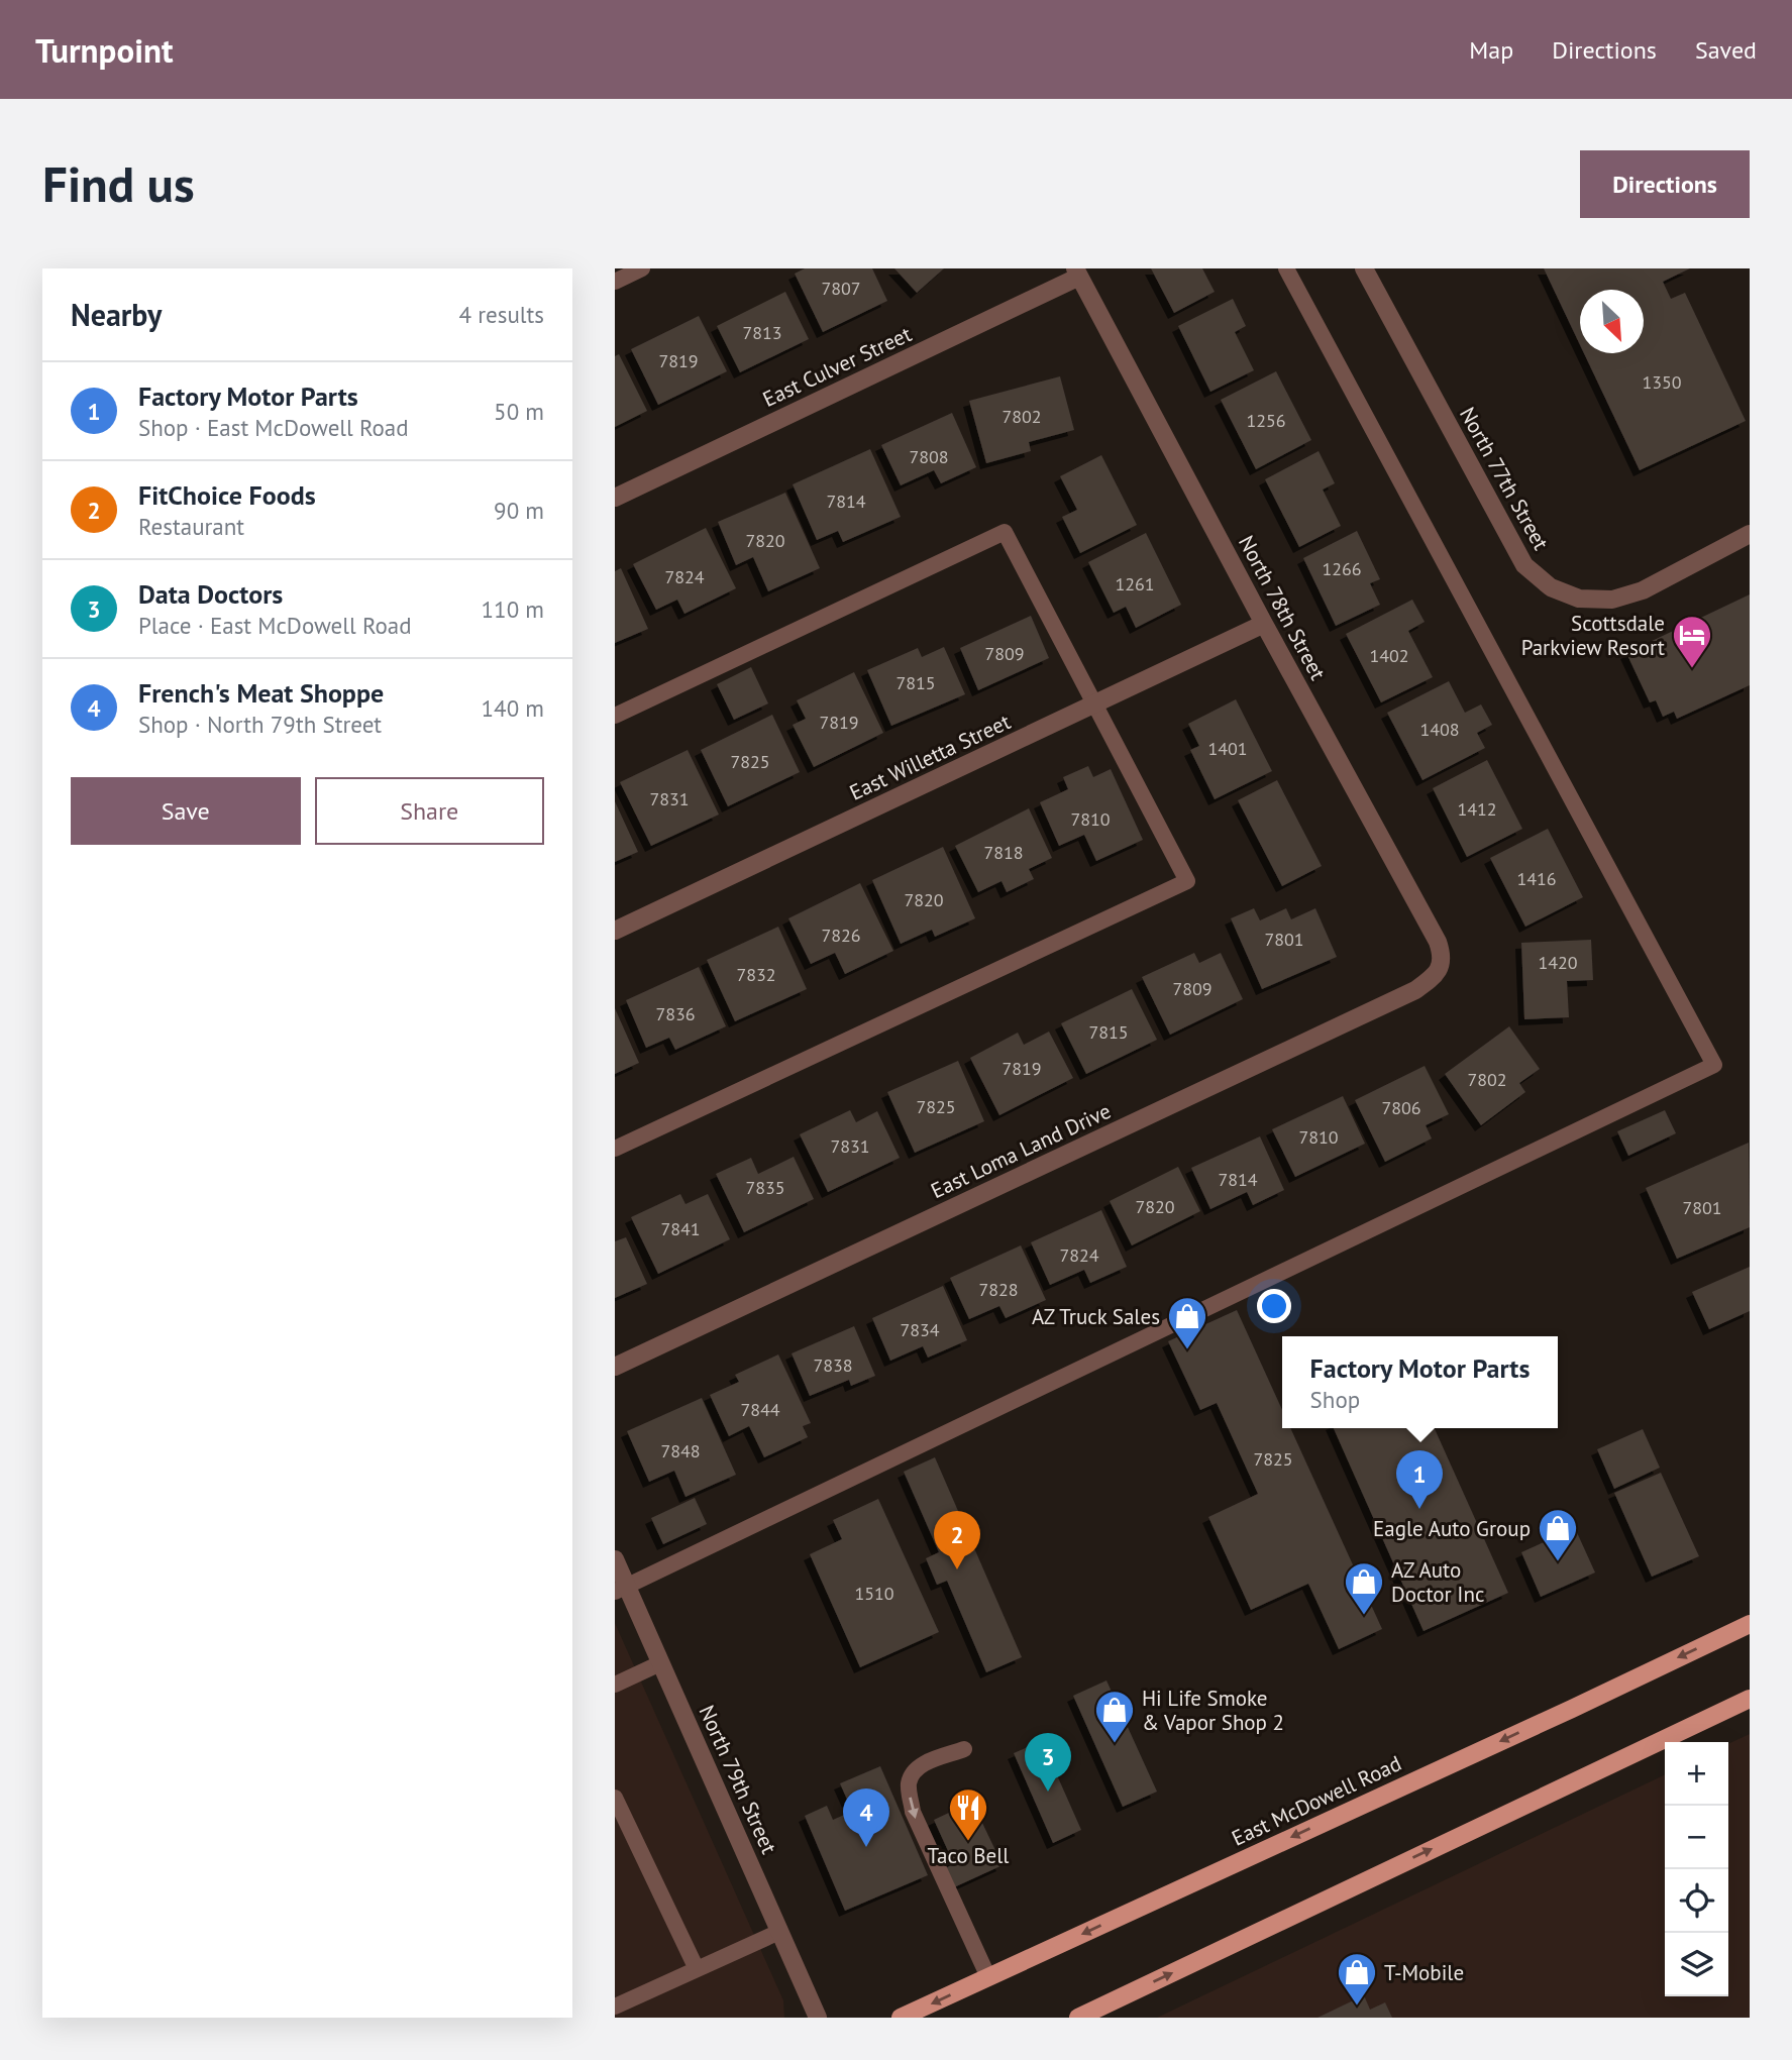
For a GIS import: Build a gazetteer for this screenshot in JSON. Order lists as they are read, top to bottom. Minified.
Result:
{"streets":{"main road":["East McDowell Road"],"street":["East Culver Street","North 77th Street","North 78th Street","East Willetta Street","East Loma Land Drive","North 79th Street"]},"crossings":[["East Culver Street","North 78th Street"],["North 78th Street","East Willetta Street"],["North 78th Street","East Loma Land Drive"]],"places":{"hotel":["Scottsdale Parkview Resort"],"shop":["AZ Truck Sales","Eagle Auto Group","AZ Auto Doctor Inc","Hi Life Smoke & Vapor Shop 2","T-Mobile"],"restaurant":["Taco Bell"]},"house_numbers":["7807","7813","7819","1350","7802","1256","7808","7814","7820","1266","7824","1261","7809","1402","7815","7819","1408","1401","7825","7831","1412","7810","7818","1416","7820","7826","7801","1420","7832","7809","7836","7815","7819","7802","7825","7806","7810","7831","7814","7835","7820","7801","7841","7824","7828","7834","7838","7844","7848","7825","1510"],"north":"bottom right","page":{"header":"Turnpoint","nav":["Map","Directions","Saved"],"buttons":["Directions",["Save","Share"]],"title":"Find us","heading":["Nearby","4 results"],"list":[{"mark":"1","name":"Factory Motor Parts","note":"Shop · East McDowell Road","value":"50 m"},{"mark":"2","name":"FitChoice Foods","note":"Restaurant","value":"90 m"},{"mark":"3","name":"Data Doctors","note":"Place · East McDowell Road","value":"110 m"},{"mark":"4","name":"French's Meat Shoppe","note":"Shop · North 79th Street","value":"140 m"}],"popup":["Factory Motor Parts","Shop"],"pins":["1","2","3","4"],"map_buttons":["+","−"]}}
